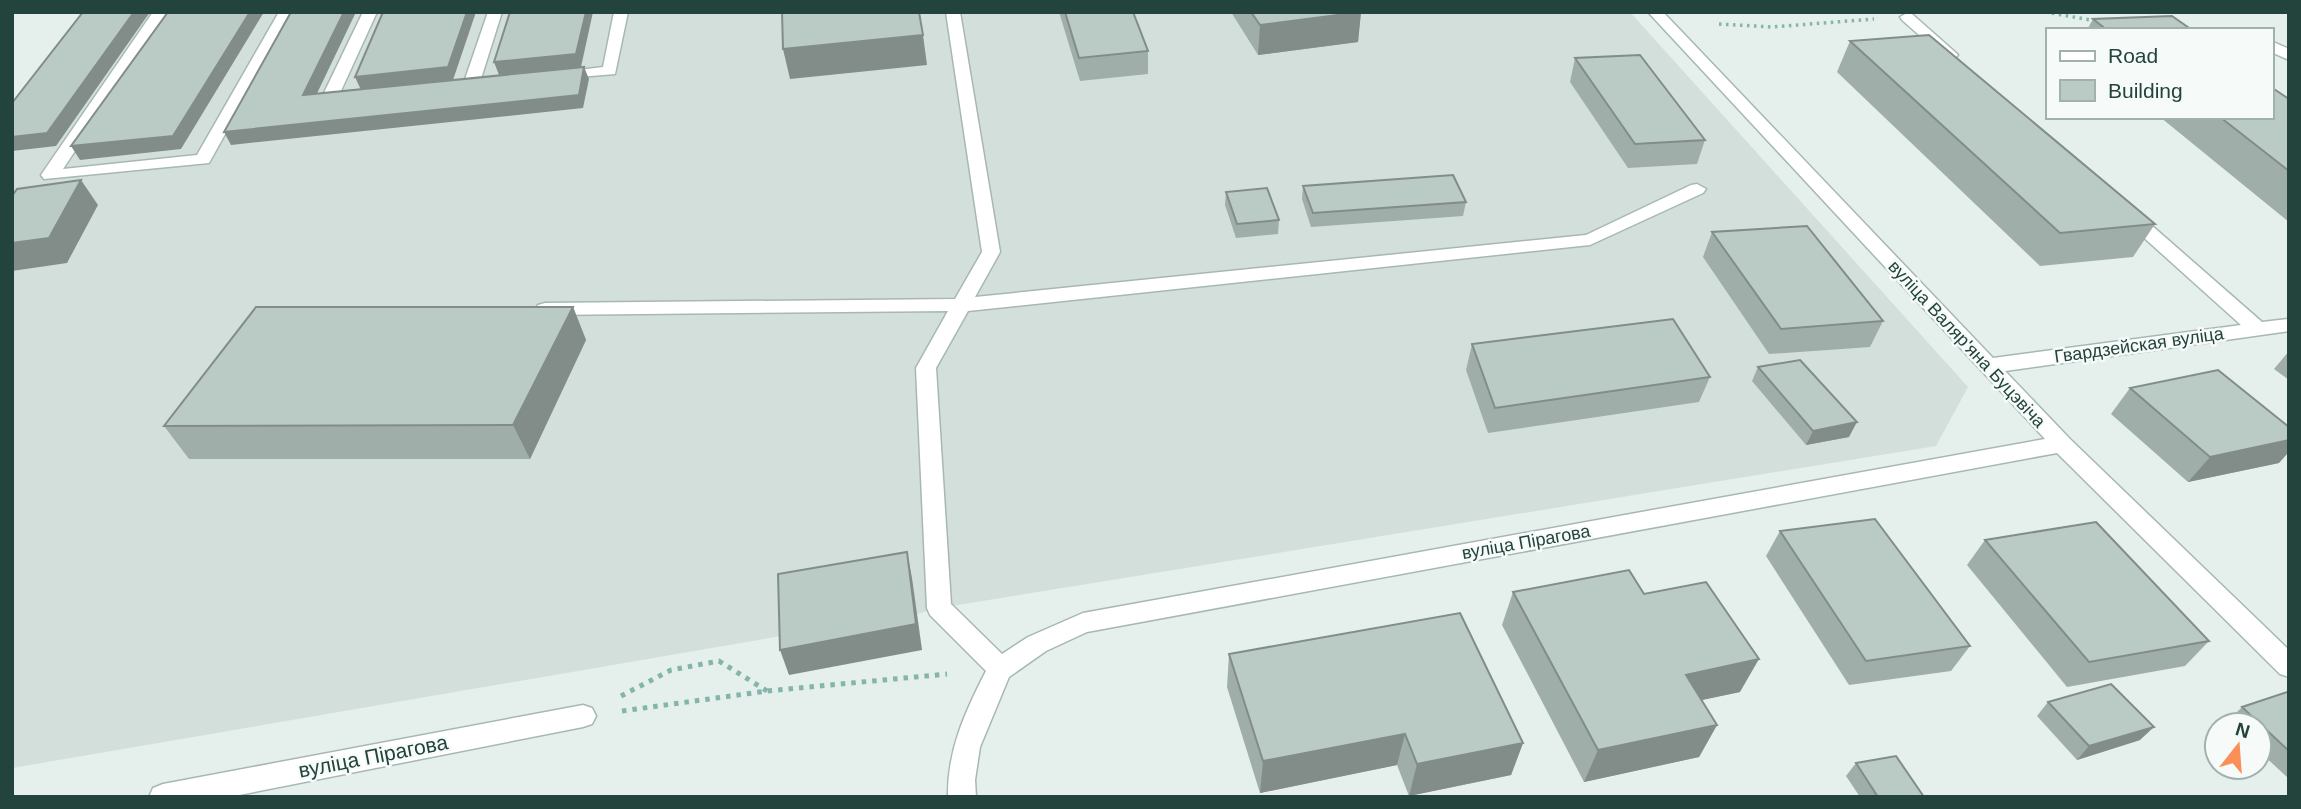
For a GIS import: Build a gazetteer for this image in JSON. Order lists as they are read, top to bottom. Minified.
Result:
{"streets":{"street":["вуліца Валяр'яна Буцэвіча","Гвардзейская вуліца","вуліца Пірагова"]},"crossings":[["вуліца Валяр'яна Буцэвіча","Гвардзейская вуліца"],["вуліца Валяр'яна Буцэвіча","вуліца Пірагова"]],"legend":["Road","Building"],"north":"top"}
